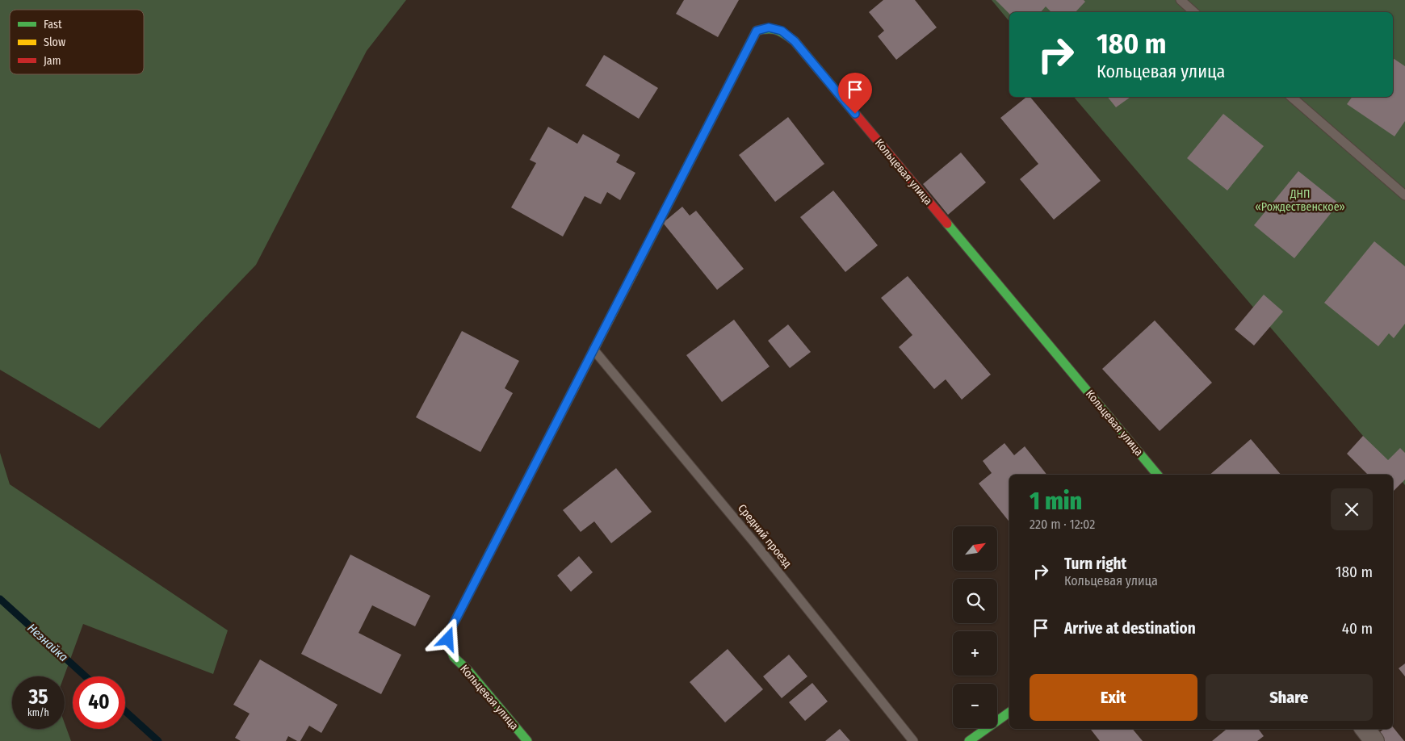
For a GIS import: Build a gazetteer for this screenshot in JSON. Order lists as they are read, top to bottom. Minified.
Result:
{"streets":{"street":["Кольцевая улица"],"lane":["Средний проезд"]},"crossings":[["Кольцевая улица","Средний проезд"]],"water":["Незнайка"],"parks":["ДНП «Рождественское»"],"legend":["Fast","Slow","Jam"],"north":"top right","page":{"turn":["180 m","Кольцевая улица"],"heading":["1 min","220 m · 12:02"],"map_buttons":["+","−"],"list":[{"name":"Turn right","note":"Кольцевая улица","value":"180 m"},{"name":"Arrive at destination","value":"40 m"}],"buttons":["Exit","Share"],"speed":"35 km/h","limit":"40"}}
